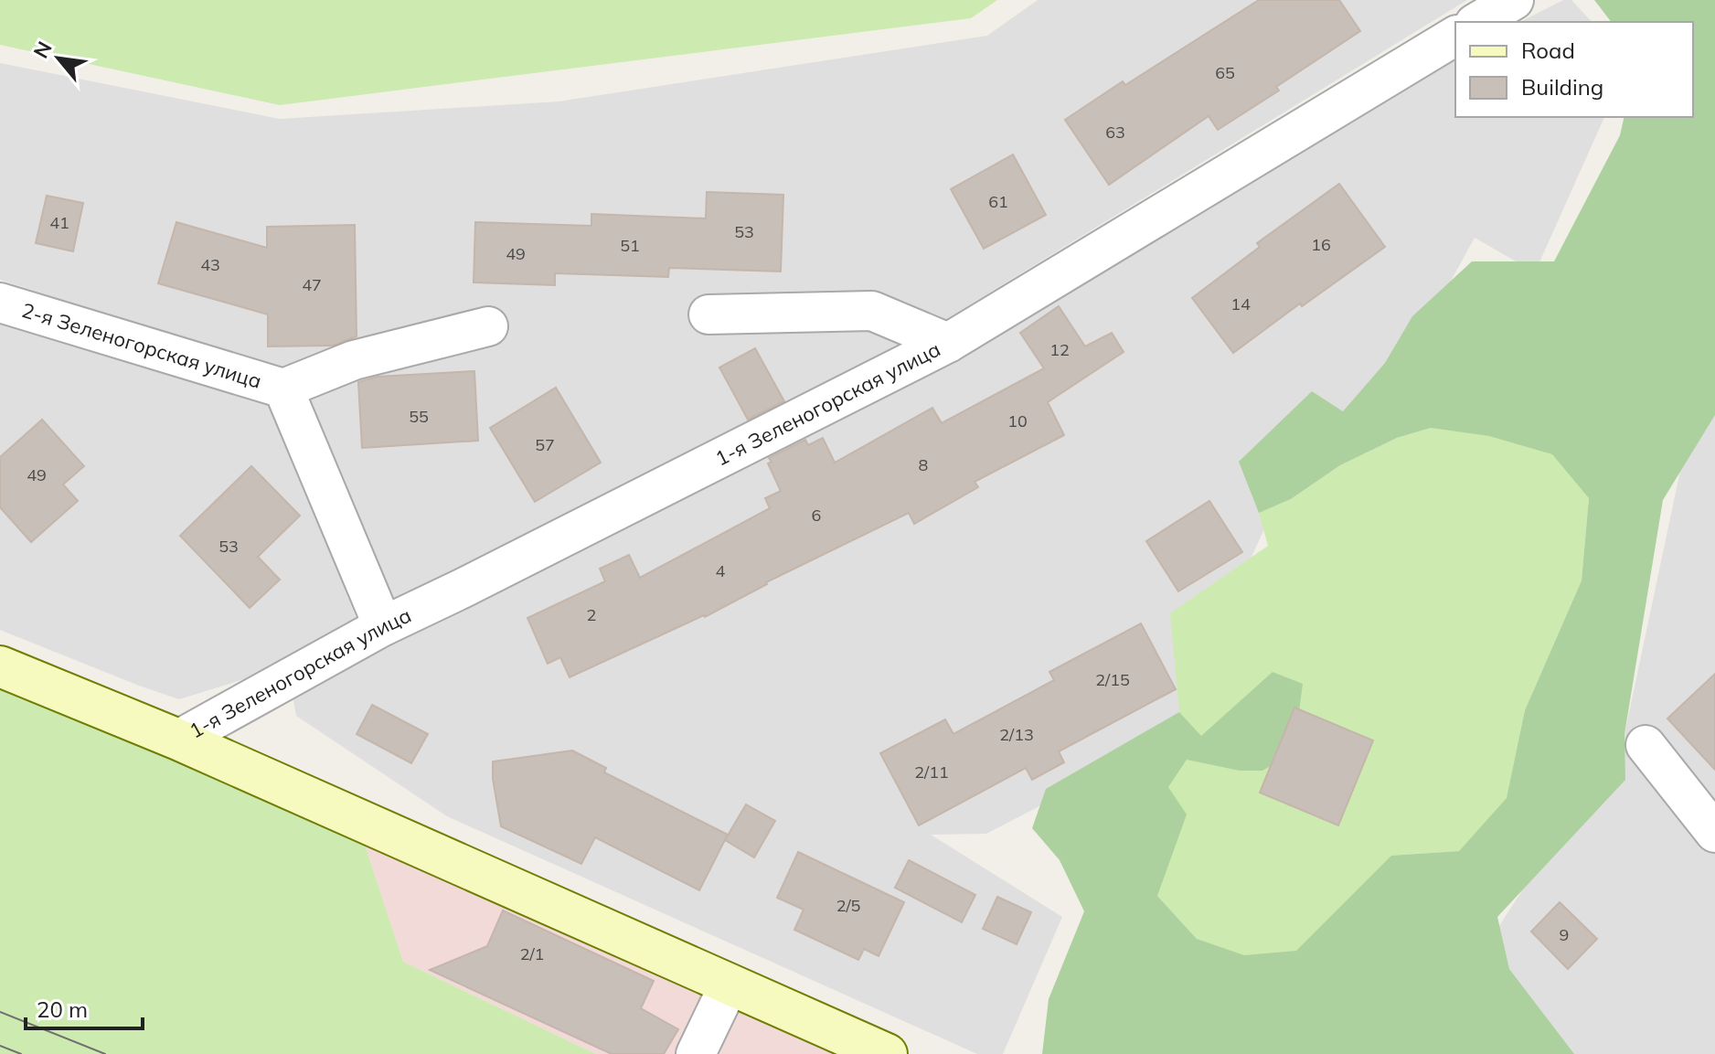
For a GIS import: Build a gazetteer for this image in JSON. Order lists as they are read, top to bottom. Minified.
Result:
{"streets":{"main road":["1-я Зеленогорская улица"],"street":["2-я Зеленогорская улица"]},"crossings":[["2-я Зеленогорская улица","1-я Зеленогорская улица"]],"house_numbers":["65","63","61","41","53","16","51","49","43","47","14","12","55","10","57","8","49","6","53","4","2","2/15","2/13","2/11","2/5","9","2/1"],"legend":["Road","Building"],"scale_bar":"20 m","north":"top left"}
